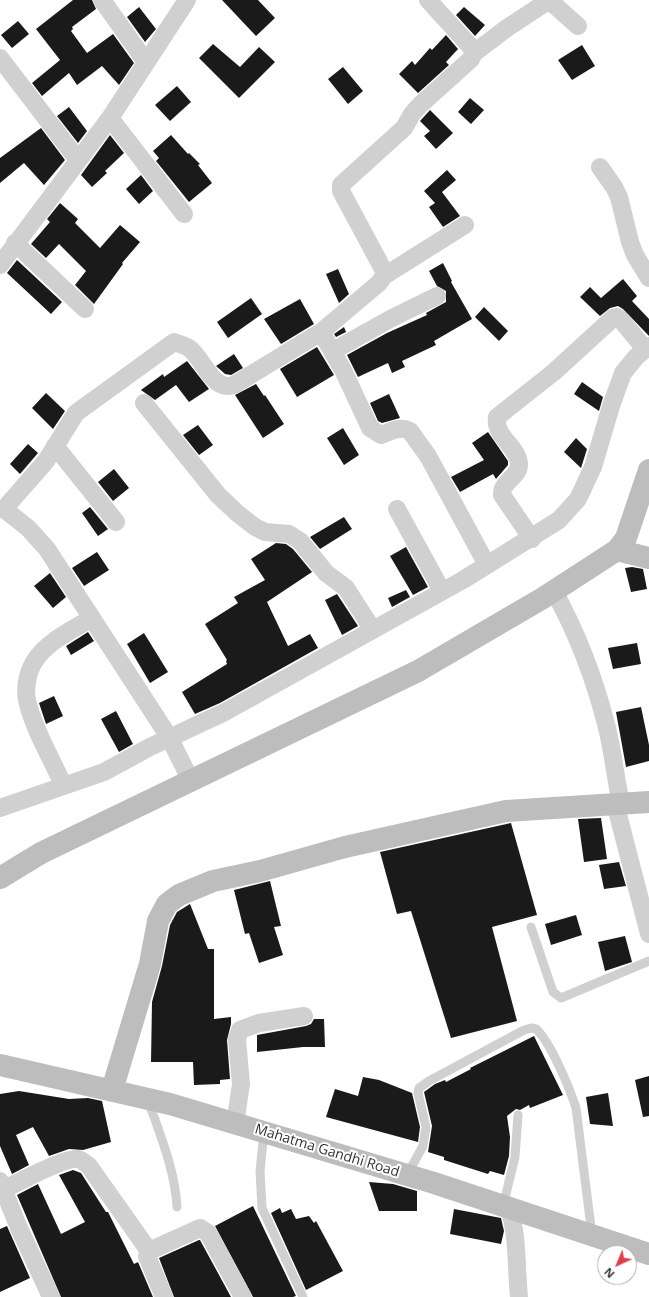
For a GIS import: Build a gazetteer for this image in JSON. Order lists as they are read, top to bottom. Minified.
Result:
{"streets":{"main road":["Mahatma Gandhi Road"]},"north":"bottom left"}
